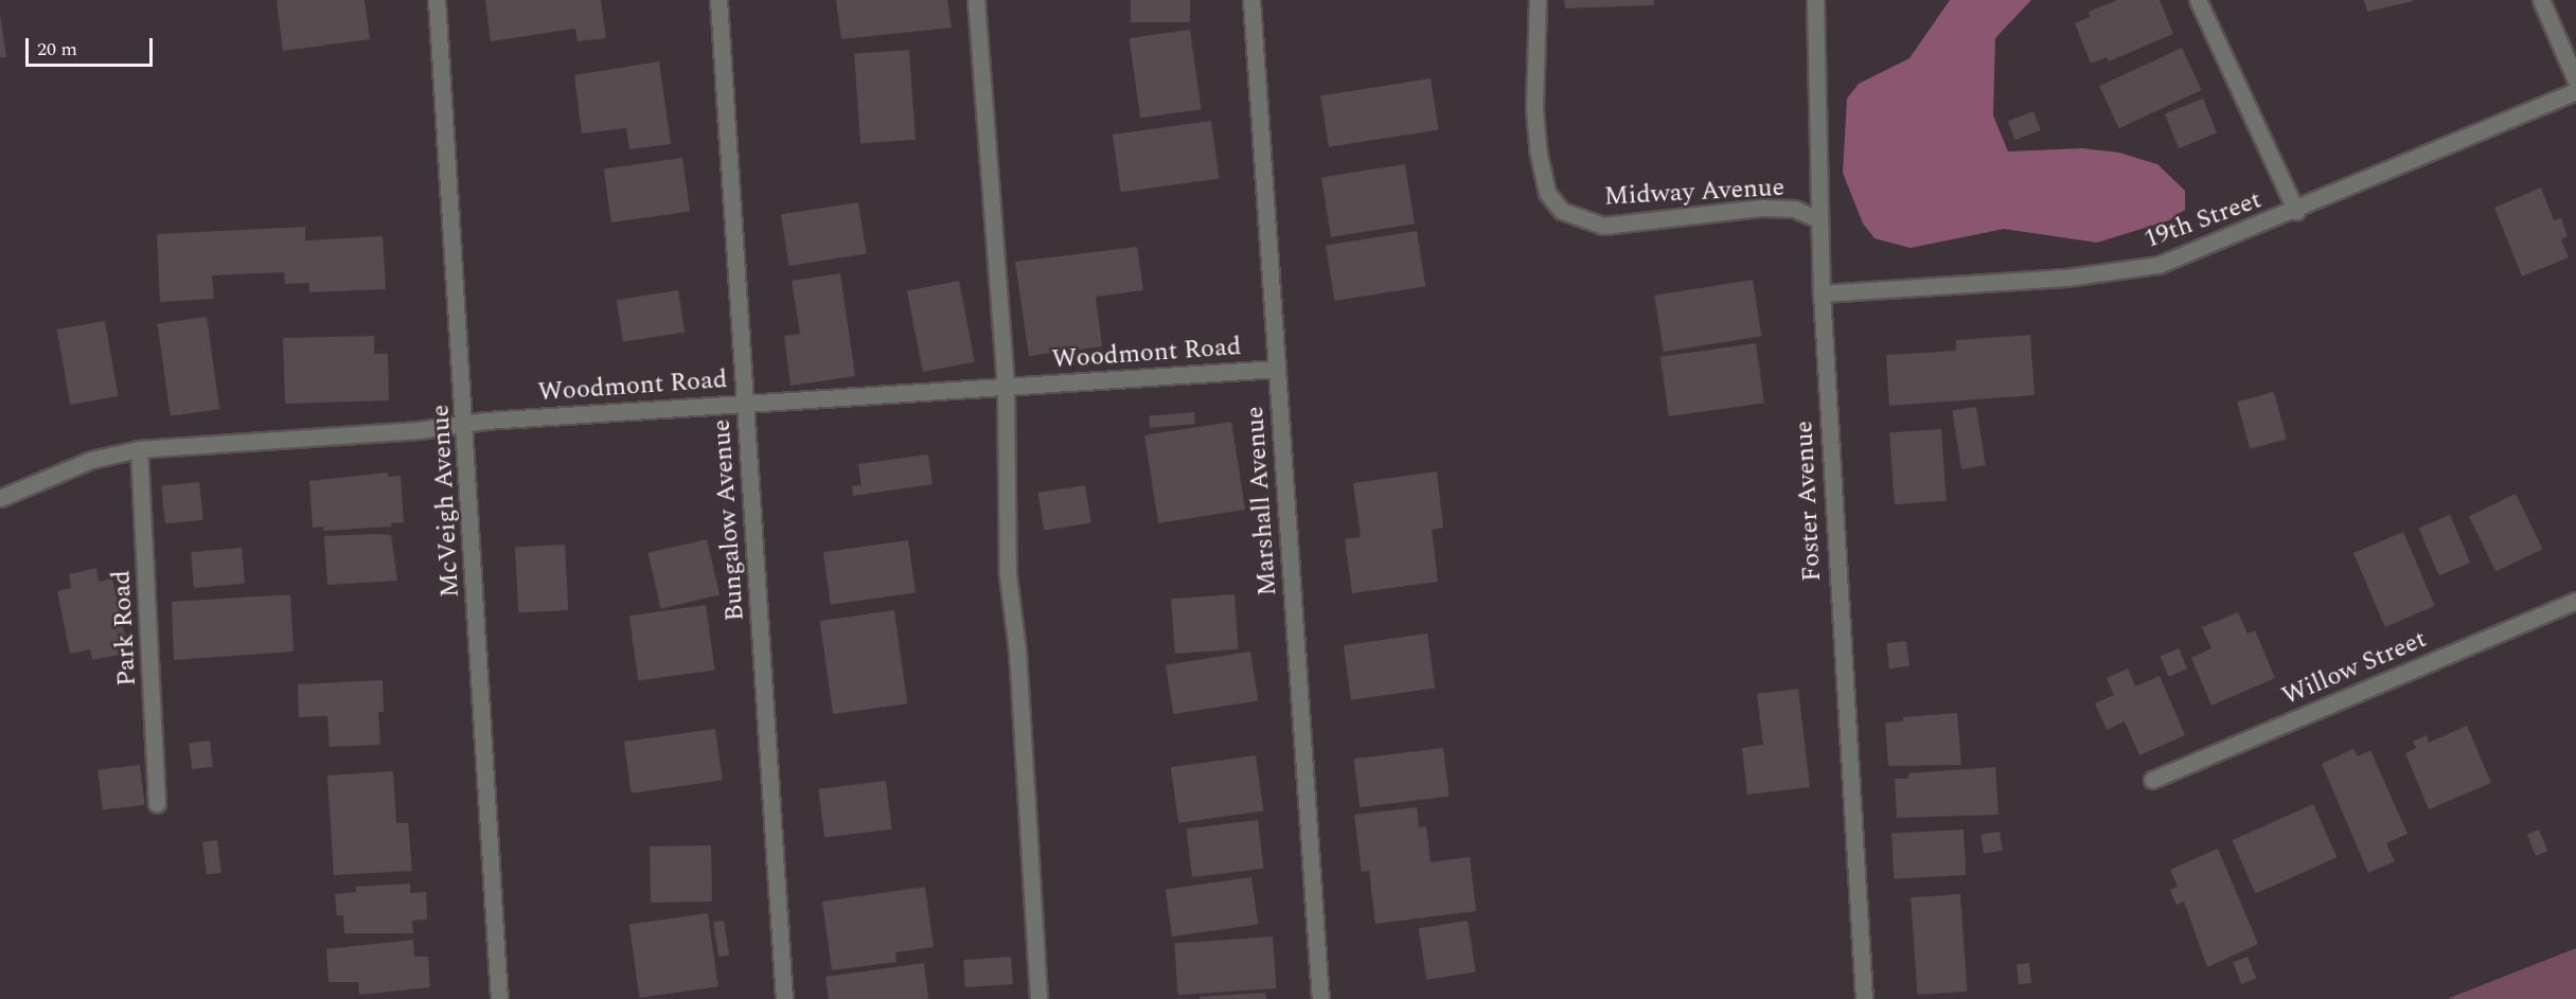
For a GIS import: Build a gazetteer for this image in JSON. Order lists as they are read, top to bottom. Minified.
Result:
{"streets":{"street":["Midway Avenue","19th Street","Woodmont Road","McVeigh Avenue","Marshall Avenue","Foster Avenue","Bungalow Avenue","Park Road","Willow Street"]},"crossings":[["Midway Avenue","Foster Avenue"],["19th Street","Foster Avenue"],["Woodmont Road","McVeigh Avenue"],["Woodmont Road","Marshall Avenue"],["Woodmont Road","Bungalow Avenue"],["Woodmont Road","Park Road"]],"scale_bar":"20 m"}
